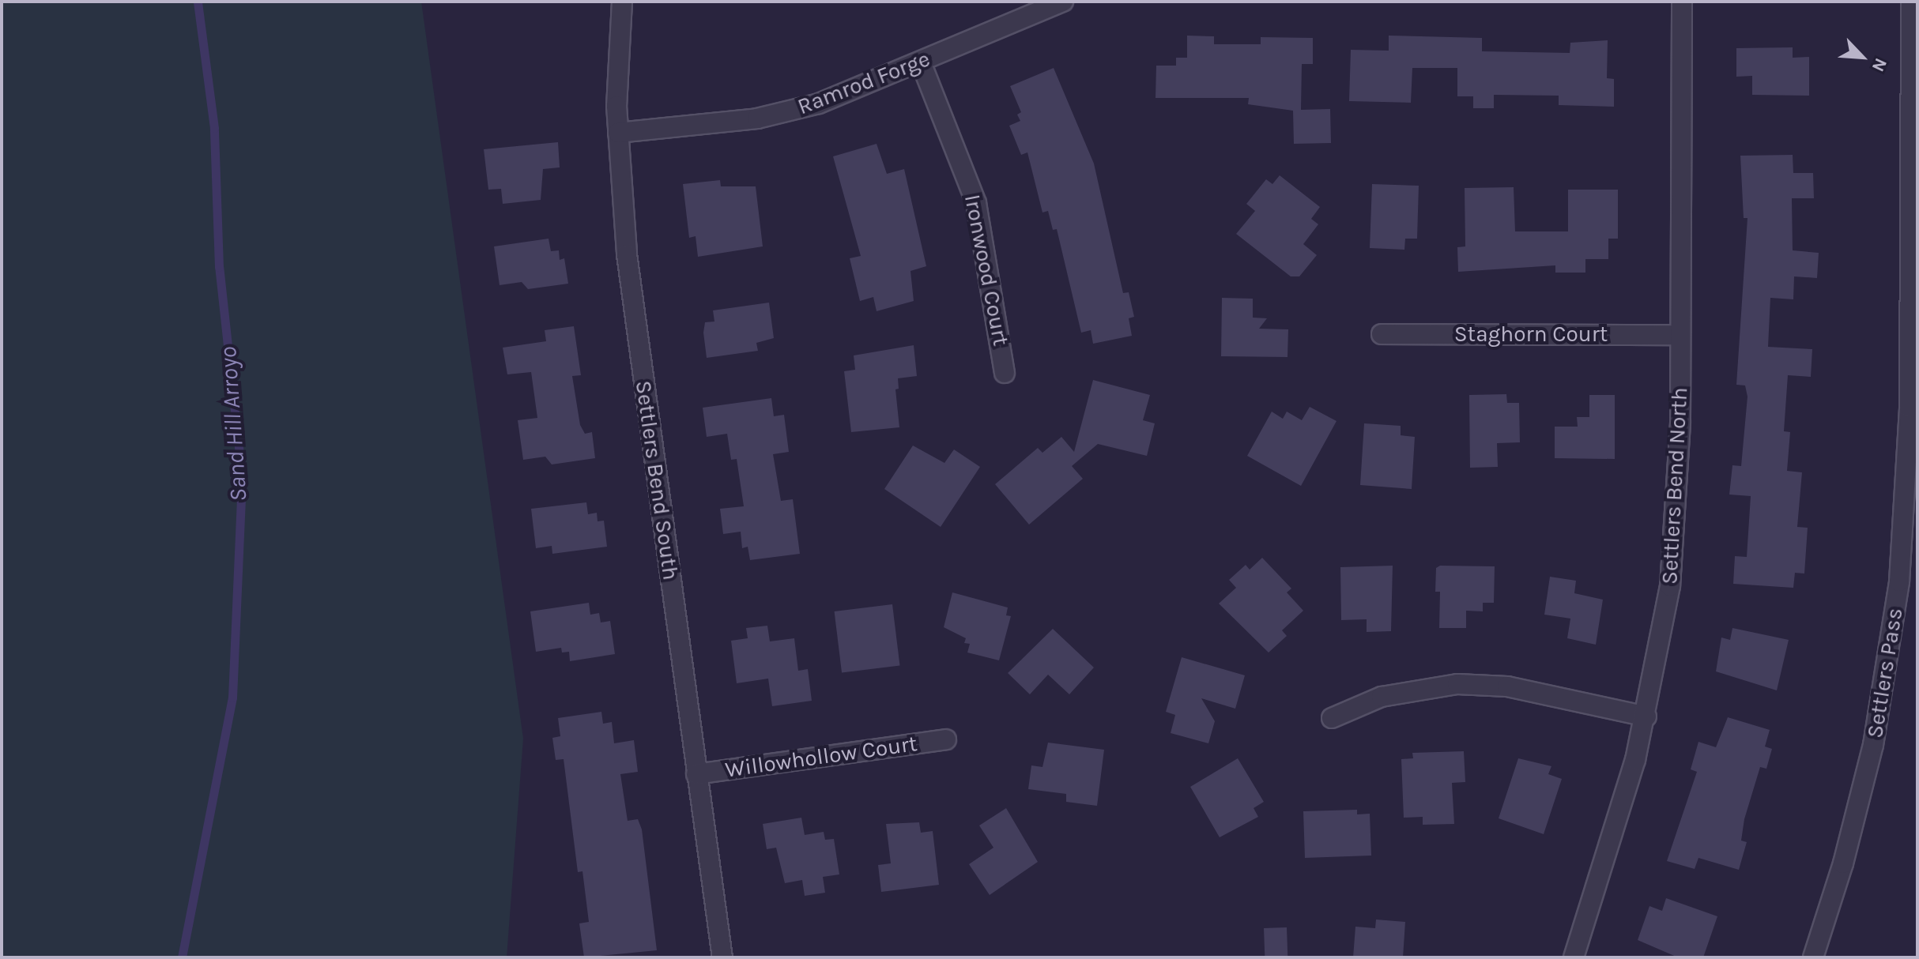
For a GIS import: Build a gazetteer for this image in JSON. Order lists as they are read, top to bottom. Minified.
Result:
{"streets":{"street":["Ramrod Forge","Ironwood Court","Staghorn Court","Settlers Bend South","Settlers Bend North","Settlers Pass","Willowhollow Court"]},"crossings":[["Ramrod Forge","Ironwood Court"],["Ramrod Forge","Settlers Bend South"],["Staghorn Court","Settlers Bend North"],["Settlers Bend South","Willowhollow Court"]],"water":["Sand Hill Arroyo"],"north":"bottom right"}
